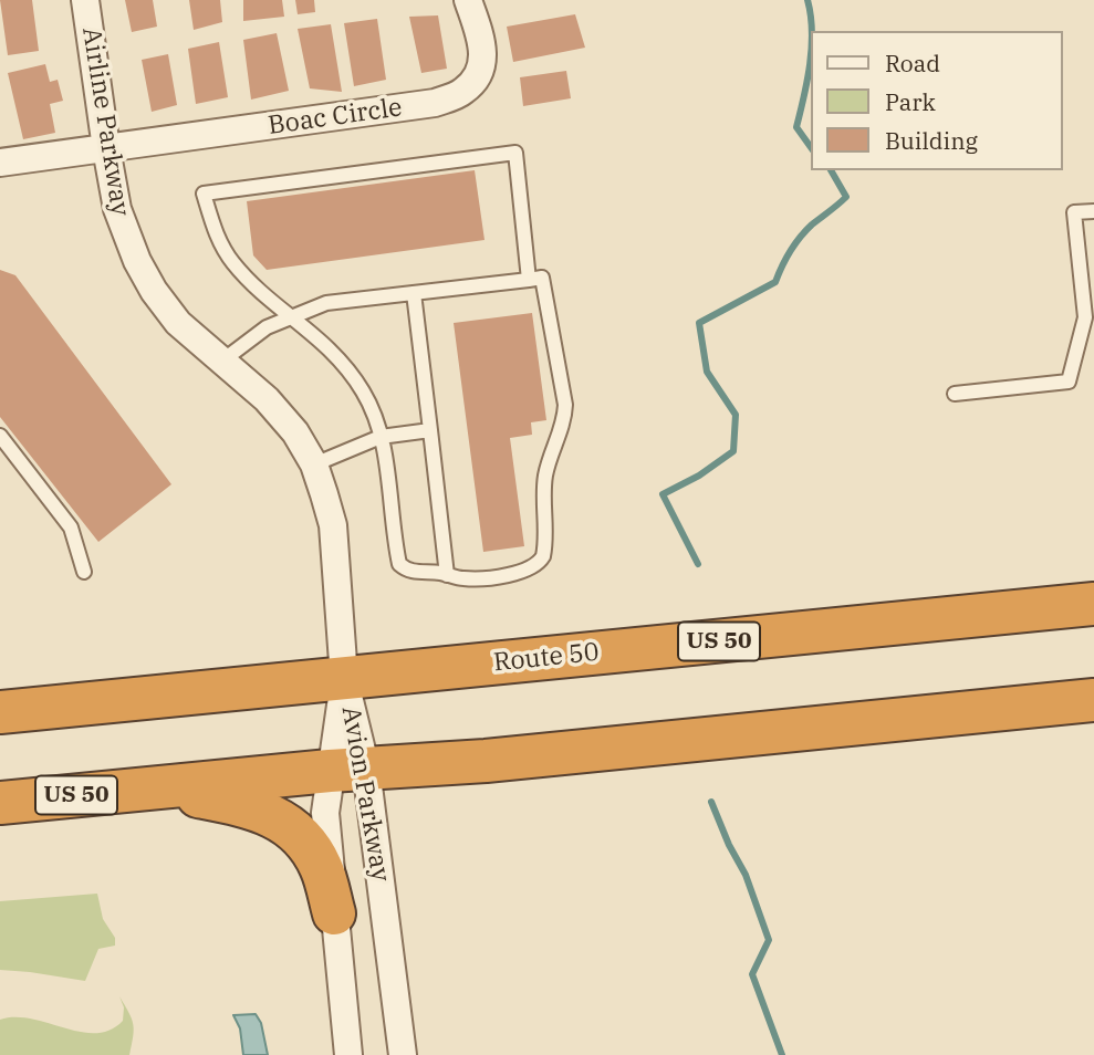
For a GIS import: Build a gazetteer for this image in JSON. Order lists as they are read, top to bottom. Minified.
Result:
{"streets":{"highway":["US 50","Route 50"],"street":["Boac Circle","Airline Parkway","Avion Parkway"]},"crossings":[["Boac Circle","Airline Parkway"],["Airline Parkway","Route 50"],["Airline Parkway","Avion Parkway"],["US 50","Avion Parkway"],["Route 50","Avion Parkway"]],"legend":["Road","Park","Building"]}
